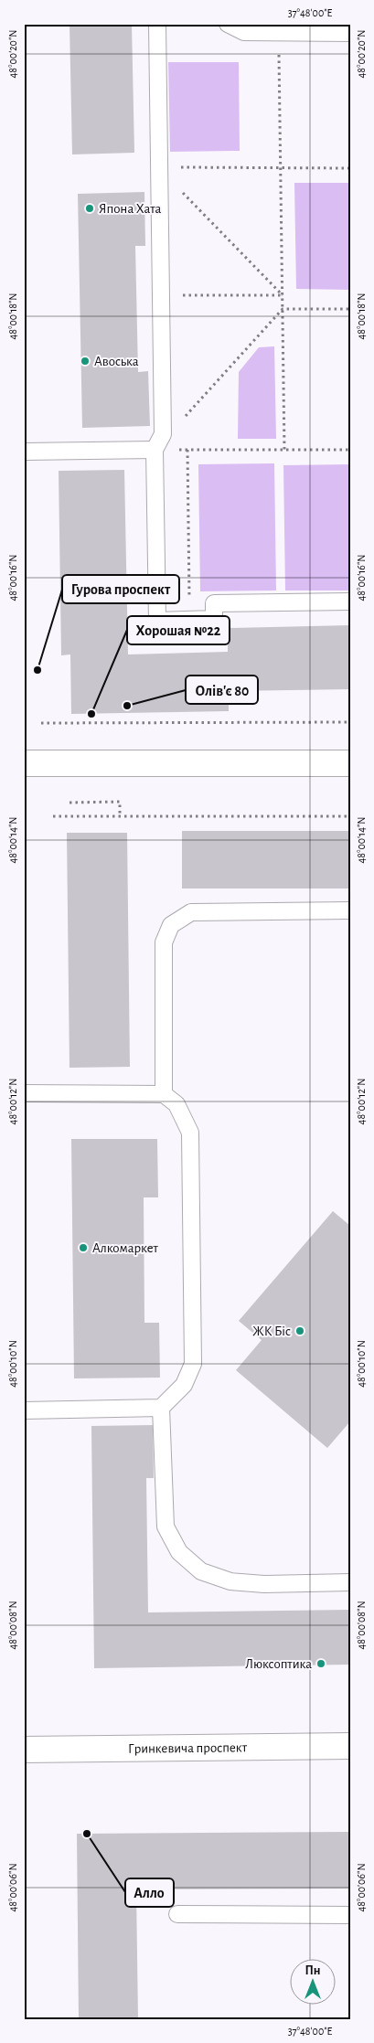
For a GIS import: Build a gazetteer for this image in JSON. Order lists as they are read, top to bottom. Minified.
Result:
{"streets":{"street":["Гринкевича проспект"]},"places":["Япона Хата","Авоська","Гурова проспект","Олів'є 80","Хорошая №22","Алкомаркет","ЖК Біс","Люксоптика","Алло"],"north":"top","coordinates":["37°48'00\"E","48°00'20\"N","48°00'18\"N","48°00'16\"N","48°00'14\"N","48°00'12\"N","48°00'10\"N","48°00'08\"N","48°00'06\"N"]}
